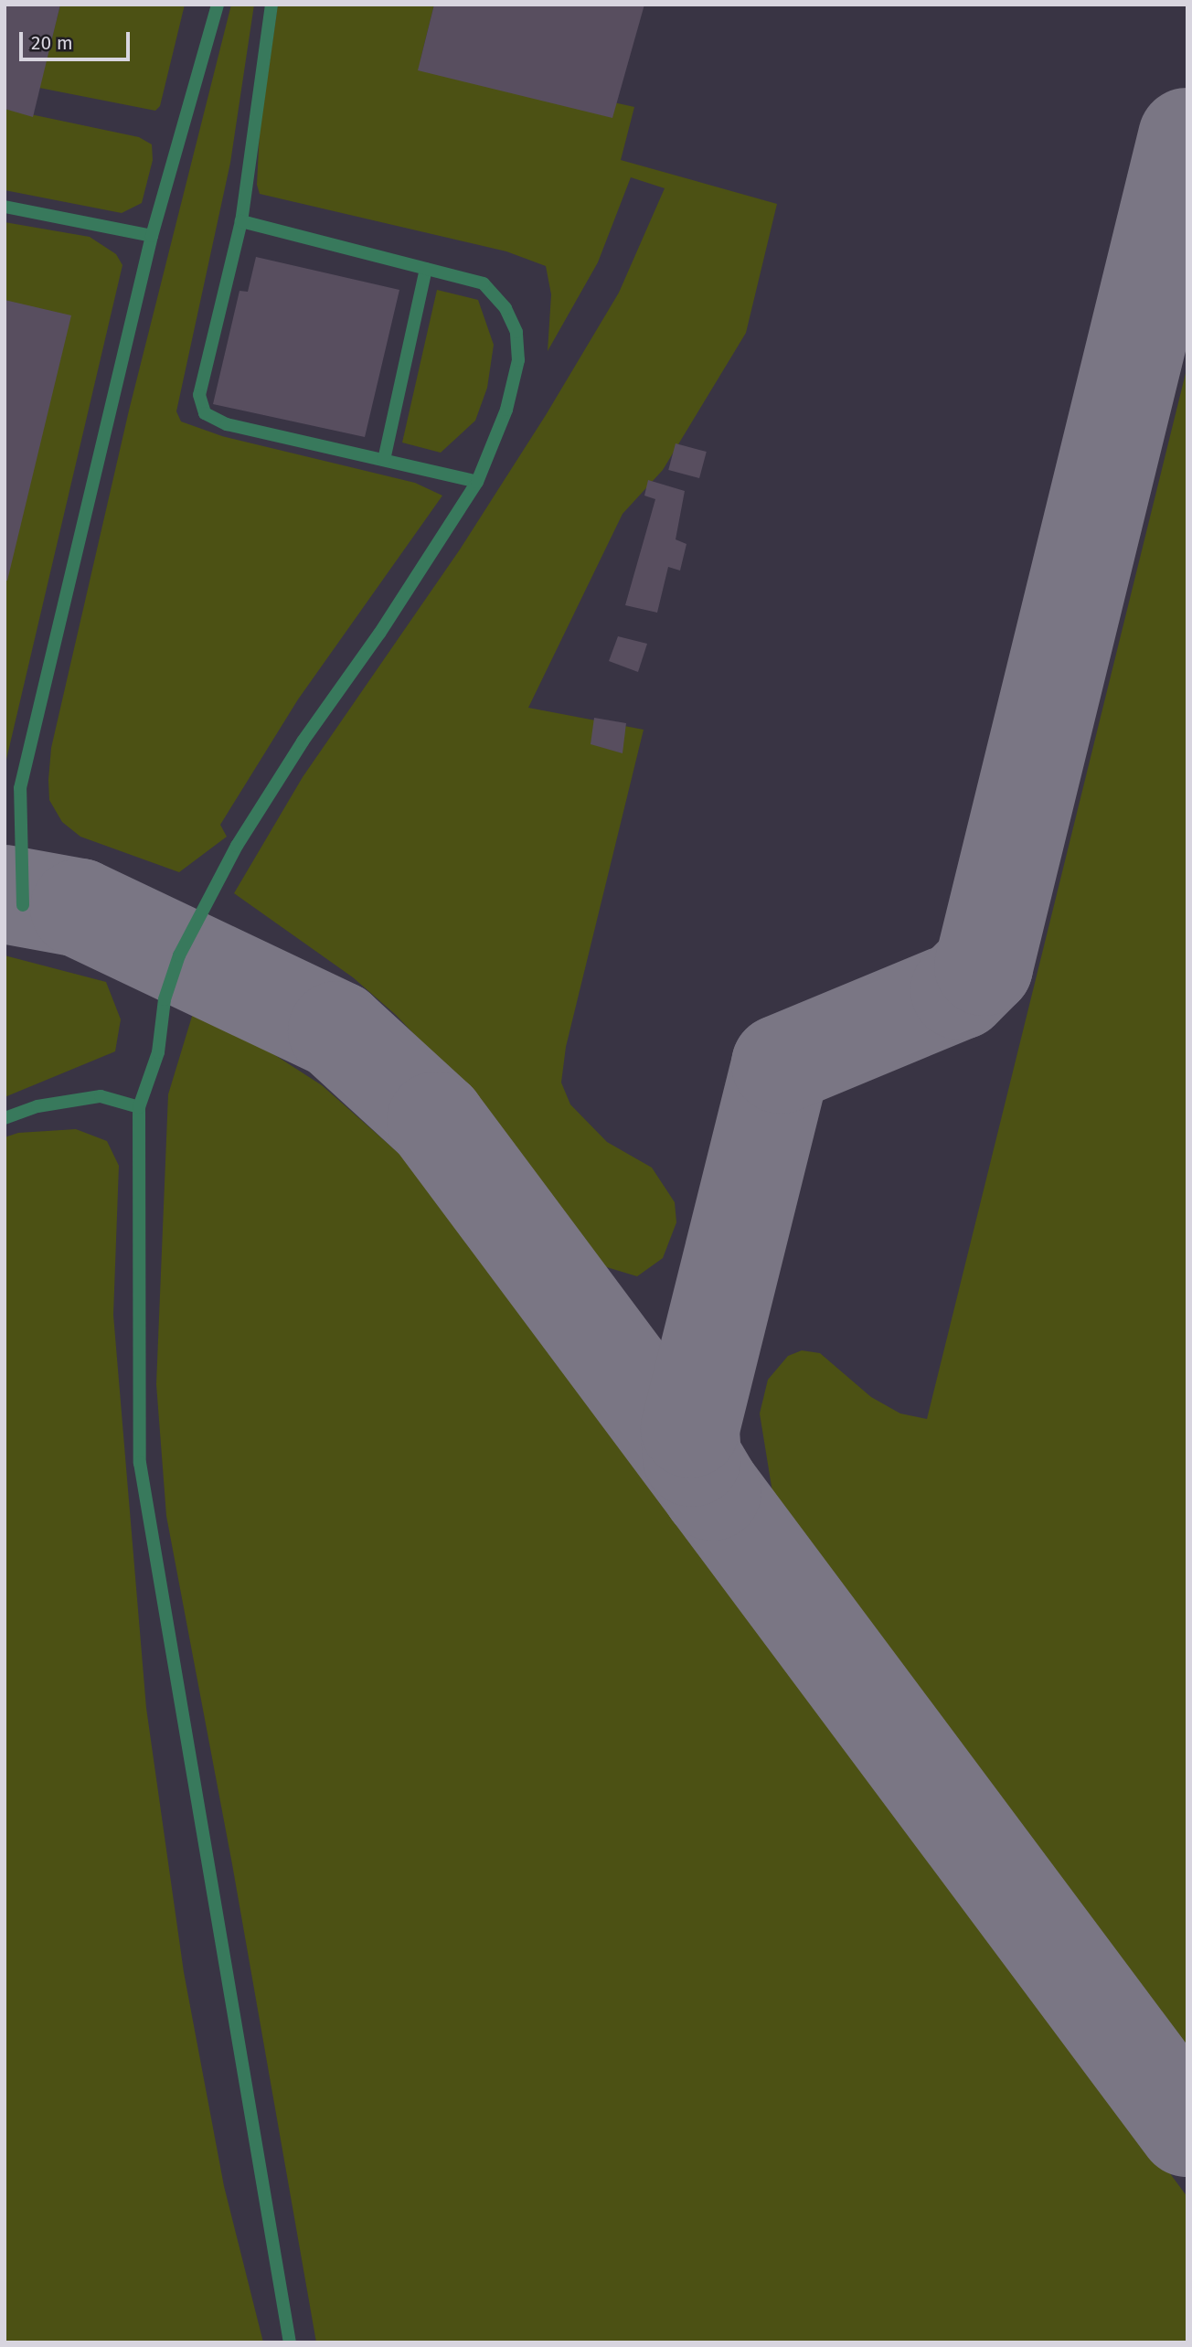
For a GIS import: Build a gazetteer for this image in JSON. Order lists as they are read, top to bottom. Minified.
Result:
{"scale_bar":"20 m"}
